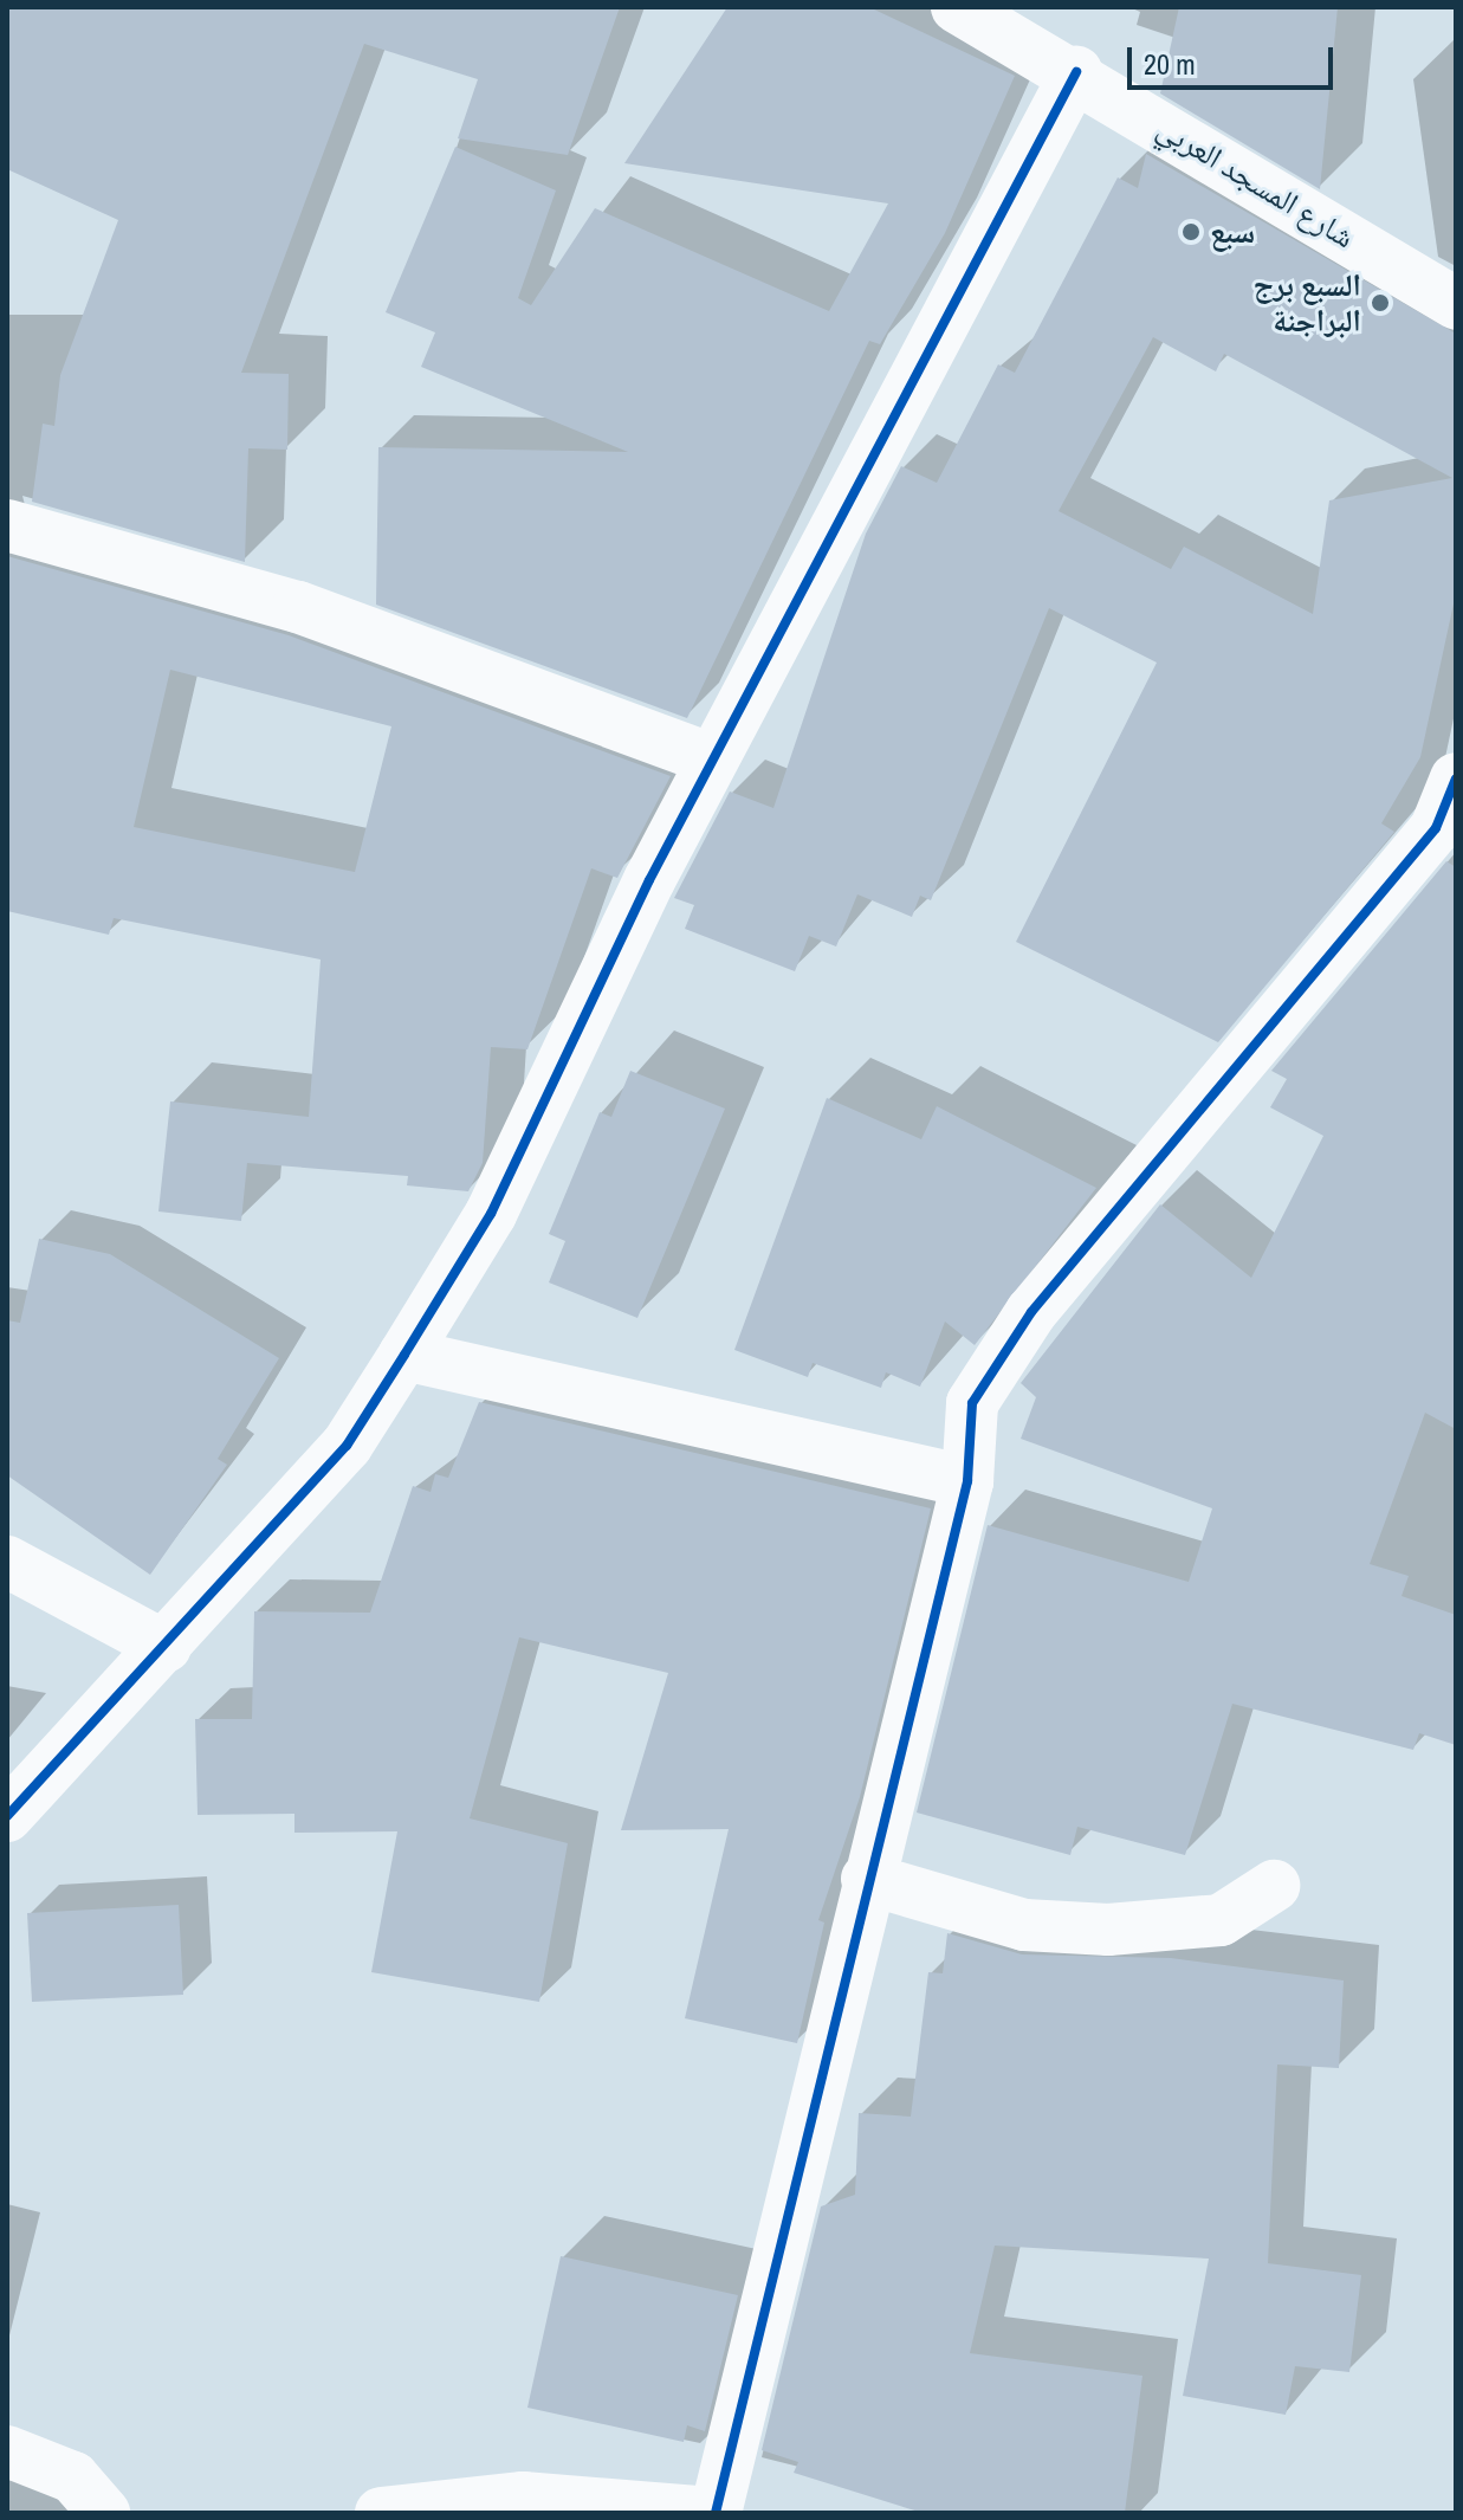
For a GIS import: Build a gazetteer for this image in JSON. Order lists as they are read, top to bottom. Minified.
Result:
{"streets":{"street":["شارع المسجد العربي"]},"places":["سبع","السبع برج البراجنة"],"scale_bar":"20 m"}
